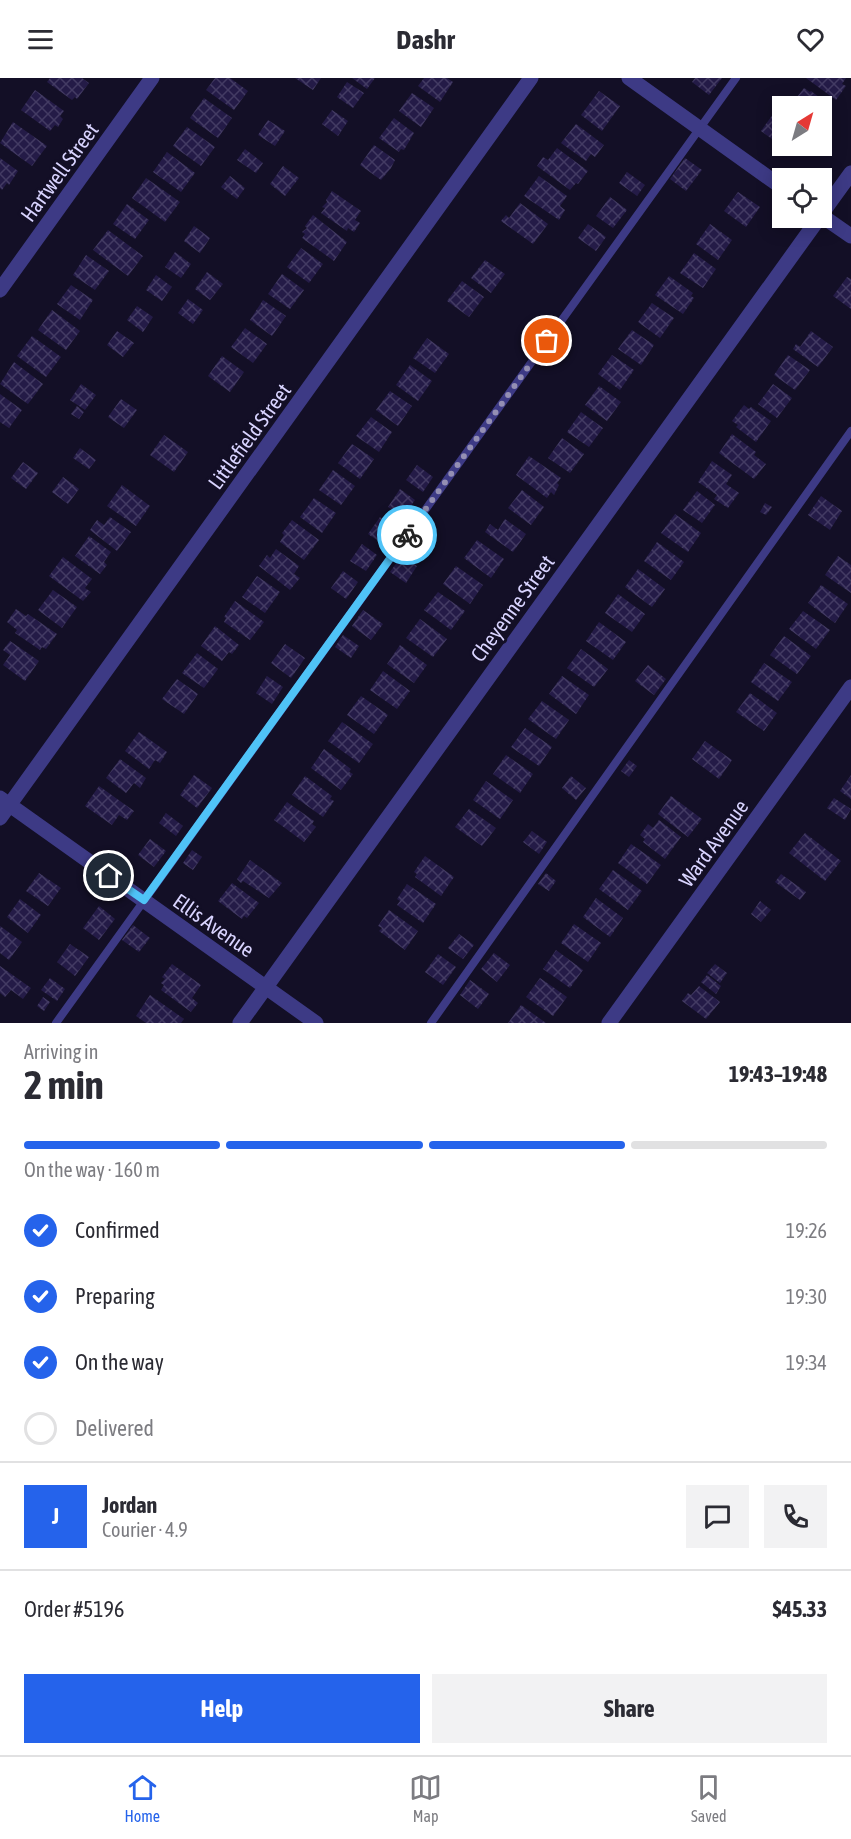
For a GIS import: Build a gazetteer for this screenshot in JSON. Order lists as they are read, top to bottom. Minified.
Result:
{"streets":{"street":["Hartwell Street","Littlefield Street","Cheyenne Street","Ward Avenue","Ellis Avenue"]},"crossings":[["Littlefield Street","Ellis Avenue"],["Cheyenne Street","Ellis Avenue"]],"north":"top right","page":{"header":"Dashr","heading":["2 min","Arriving in","19:43–19:48"],"panel":["Jordan","Courier · 4.9","Order #5196","$45.33"],"bar":"On the way · 160 m","list":[["Confirmed","19:26"],["Preparing","19:30"],["On the way","19:34"],"Delivered"],"round":"J","buttons":["Help","Share"],"tabs":["Home","Map","Saved"]}}
